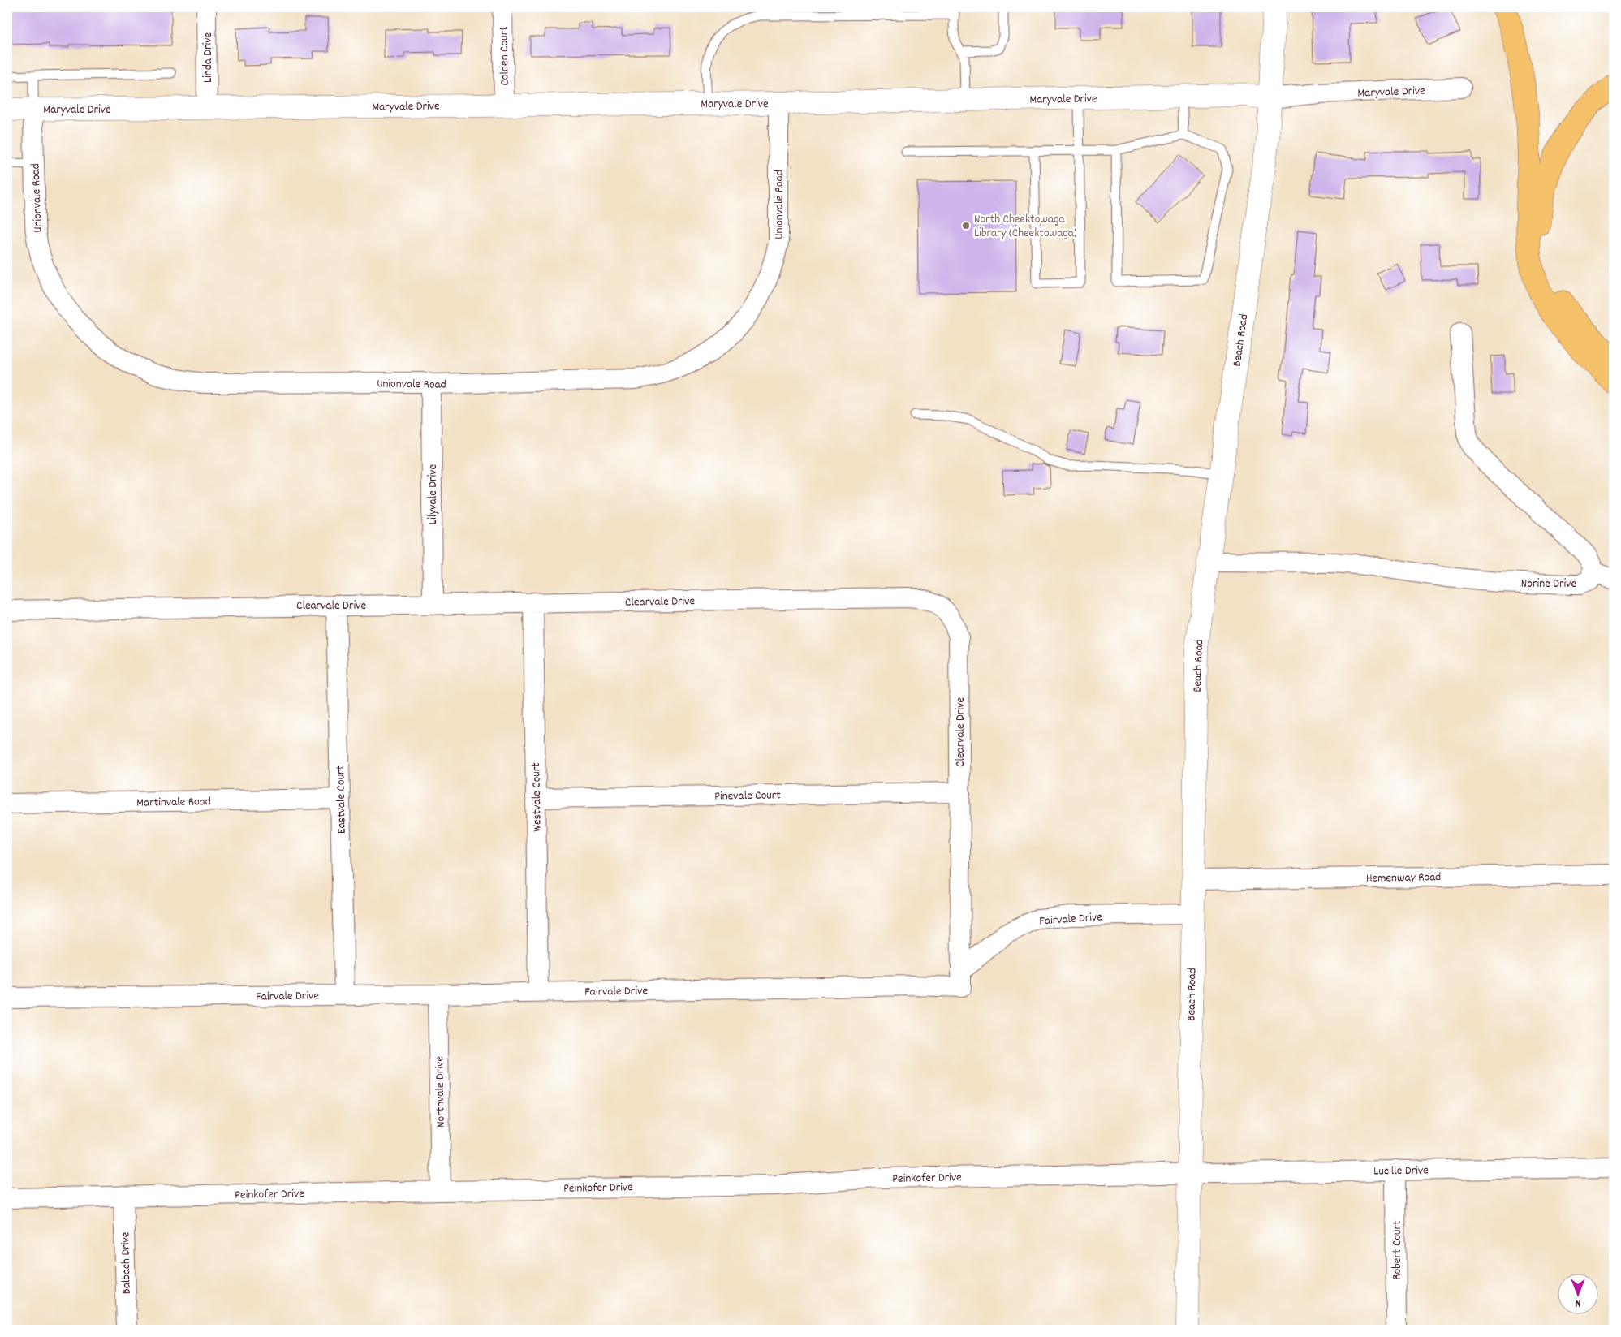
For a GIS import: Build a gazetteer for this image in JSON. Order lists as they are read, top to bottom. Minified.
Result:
{"streets":{"street":["Colden Court","Linda Drive","Maryvale Drive","Unionvale Road","Beach Road","Lilyvale Drive","Norine Drive","Clearvale Drive","Pinevale Court","Westvale Court","Eastvale Court","Martinvale Road","Hemenway Road","Fairvale Drive","Northvale Drive","Lucille Drive","Peinkofer Drive","Robert Court","Balbach Drive"]},"crossings":[["Colden Court","Maryvale Drive"],["Linda Drive","Maryvale Drive"],["Maryvale Drive","Unionvale Road"],["Maryvale Drive","Beach Road"],["Unionvale Road","Lilyvale Drive"],["Beach Road","Norine Drive"],["Beach Road","Hemenway Road"],["Beach Road","Fairvale Drive"],["Beach Road","Lucille Drive"],["Beach Road","Peinkofer Drive"],["Lilyvale Drive","Clearvale Drive"],["Clearvale Drive","Pinevale Court"],["Clearvale Drive","Westvale Court"],["Clearvale Drive","Eastvale Court"],["Clearvale Drive","Fairvale Drive"],["Pinevale Court","Westvale Court"],["Westvale Court","Fairvale Drive"],["Eastvale Court","Martinvale Road"],["Eastvale Court","Fairvale Drive"],["Fairvale Drive","Northvale Drive"],["Northvale Drive","Peinkofer Drive"],["Lucille Drive","Peinkofer Drive"],["Lucille Drive","Robert Court"],["Peinkofer Drive","Balbach Drive"]],"places":["North Cheektowaga Library (Cheektowaga)"],"north":"bottom"}
